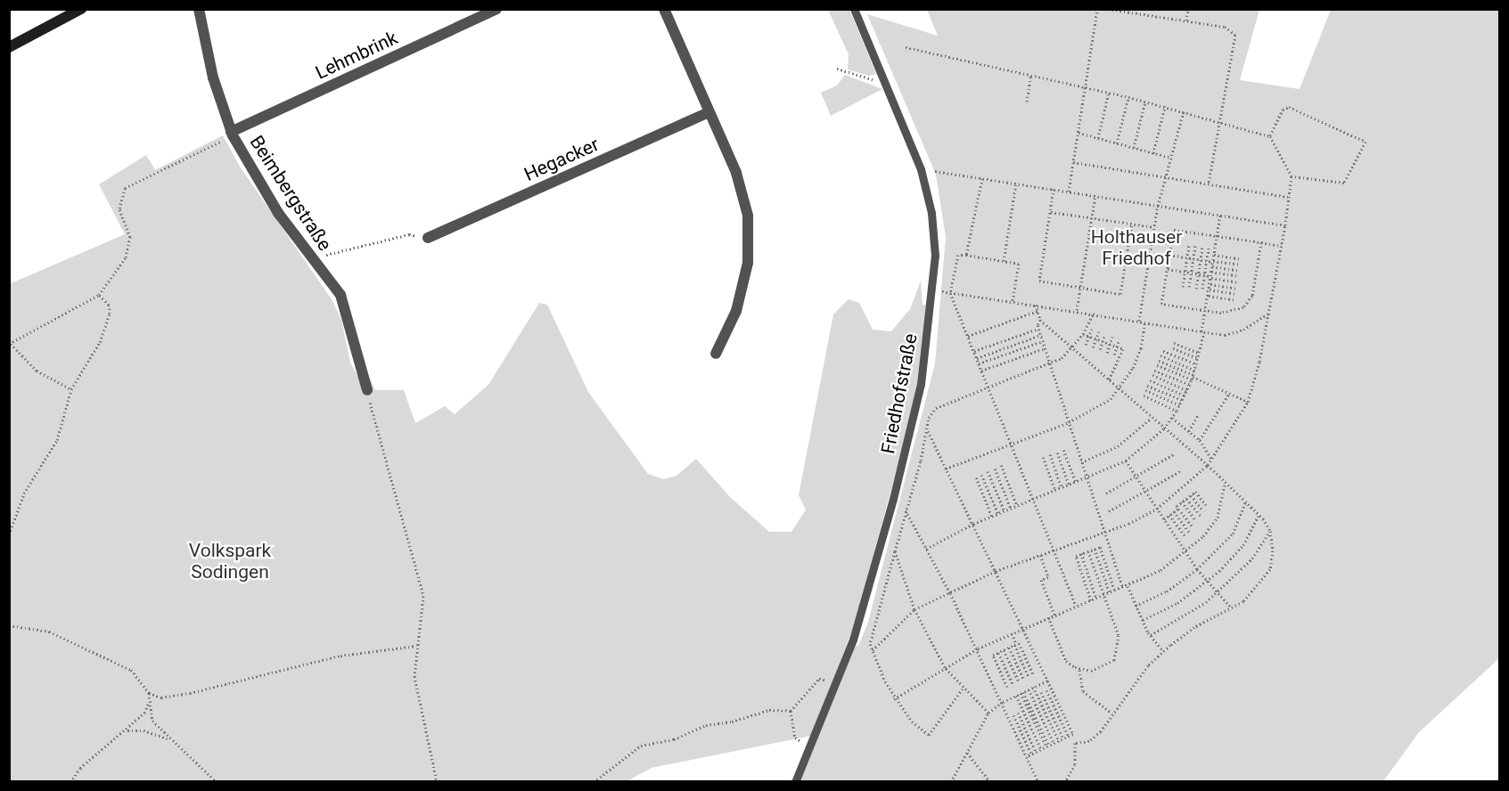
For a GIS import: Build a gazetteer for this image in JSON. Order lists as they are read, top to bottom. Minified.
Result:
{"streets":{"street":["Lehmbrink","Hegacker","Beimbergstraße"],"lane":["Friedhofstraße"]},"crossings":[["Lehmbrink","Beimbergstraße"]],"parks":["Holthauser Friedhof","Volkspark Sodingen"]}
